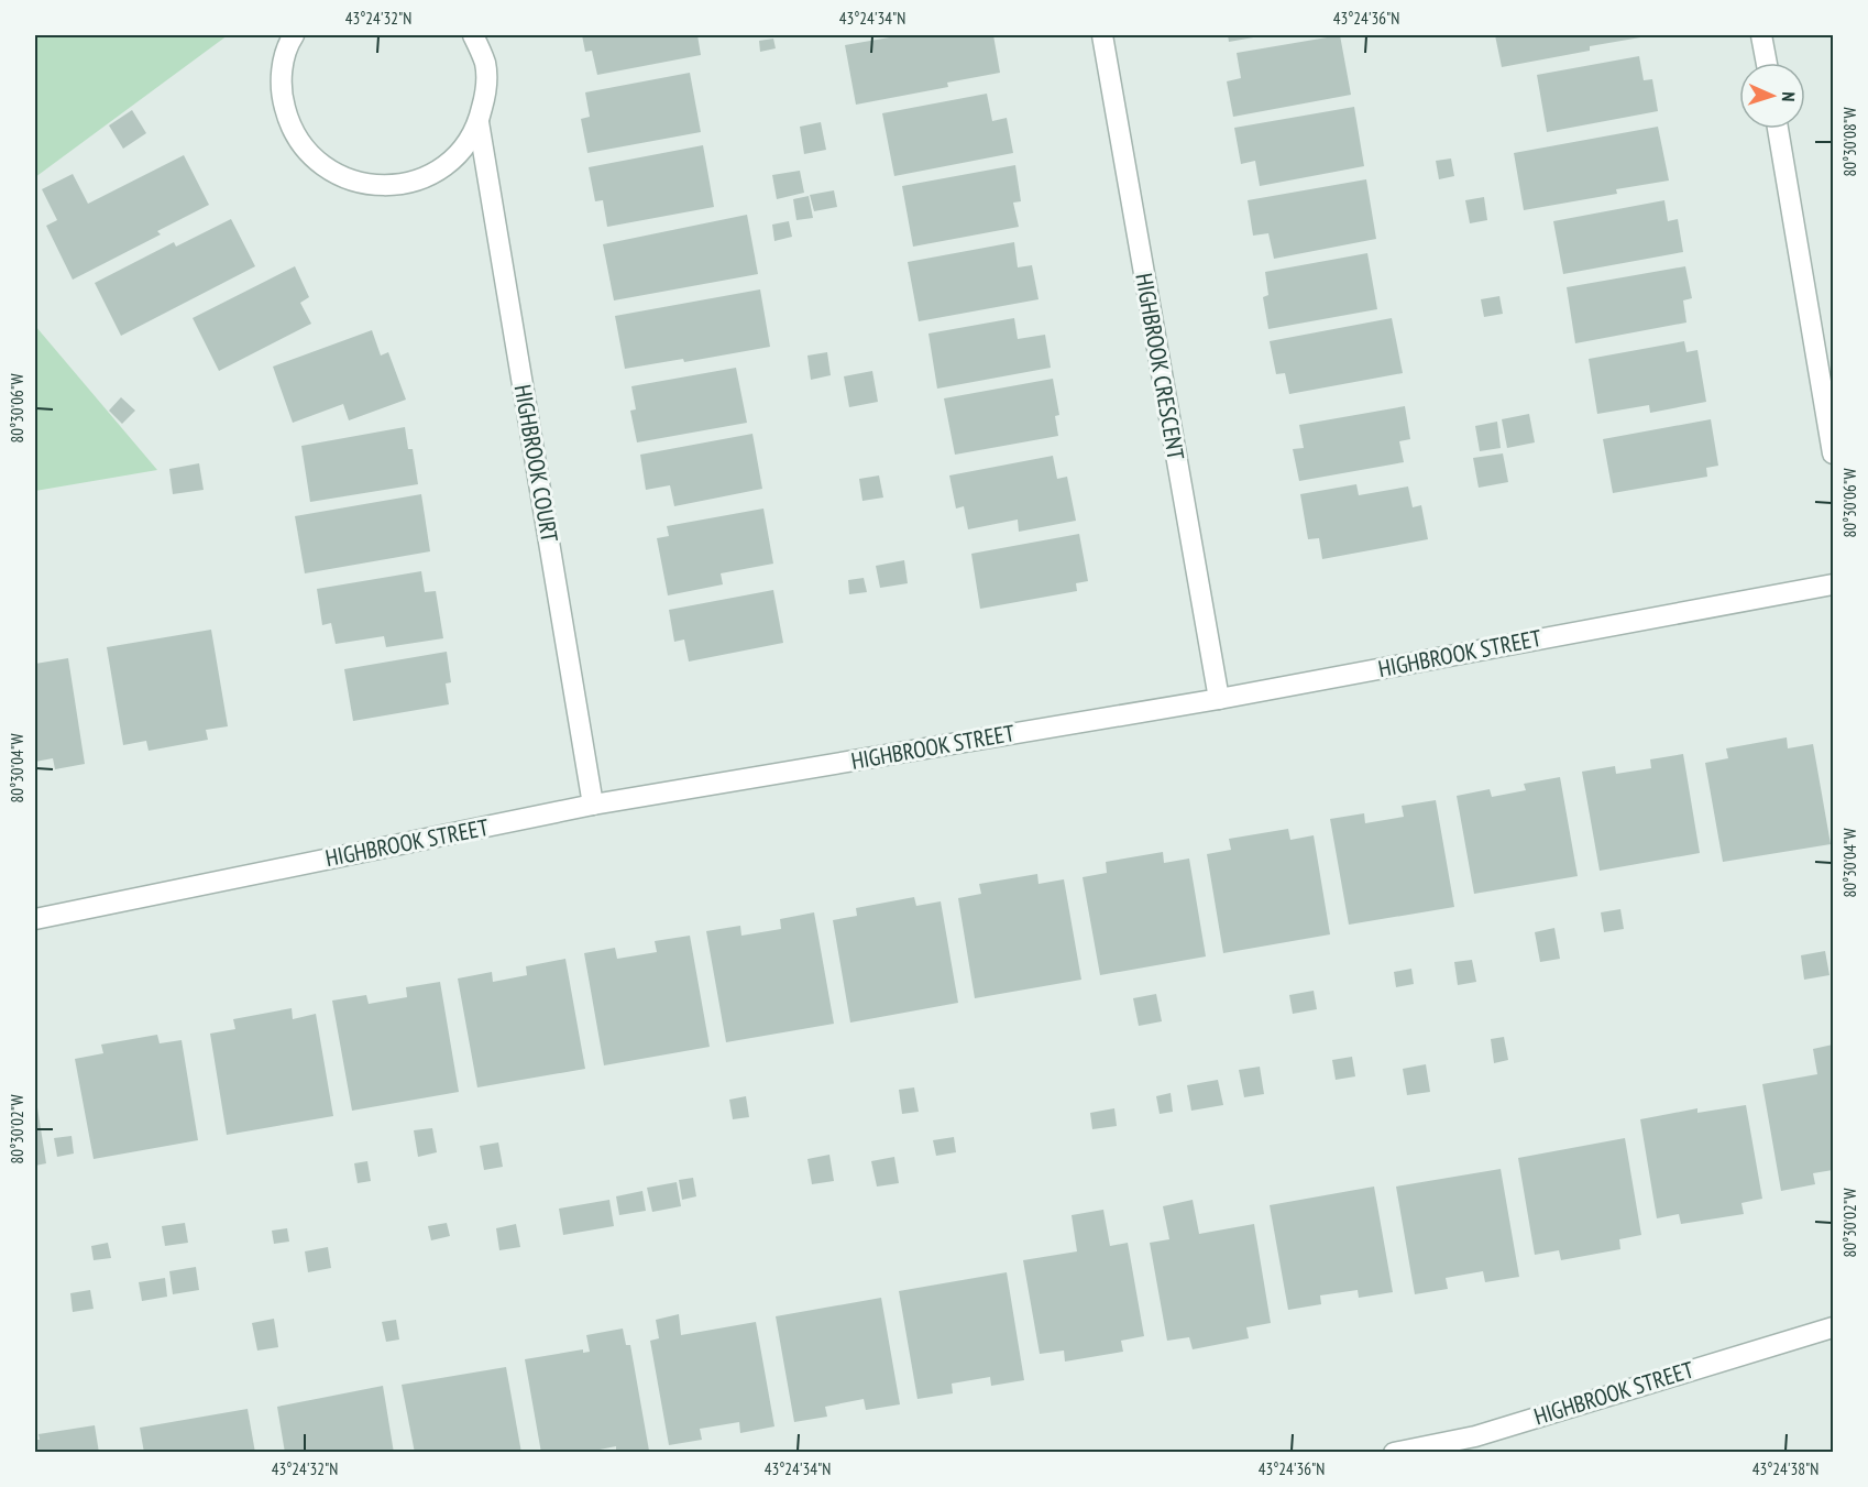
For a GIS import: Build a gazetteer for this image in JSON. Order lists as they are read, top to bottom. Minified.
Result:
{"streets":{"street":["HIGHBROOK CRESCENT","HIGHBROOK COURT","HIGHBROOK STREET"]},"crossings":[["HIGHBROOK CRESCENT","HIGHBROOK STREET"],["HIGHBROOK COURT","HIGHBROOK STREET"]],"north":"right","coordinates":["43°24'32\"N","43°24'34\"N","43°24'36\"N","80°30'08\"W","80°30'06\"W","80°30'04\"W","80°30'02\"W","43°24'38\"N"]}
